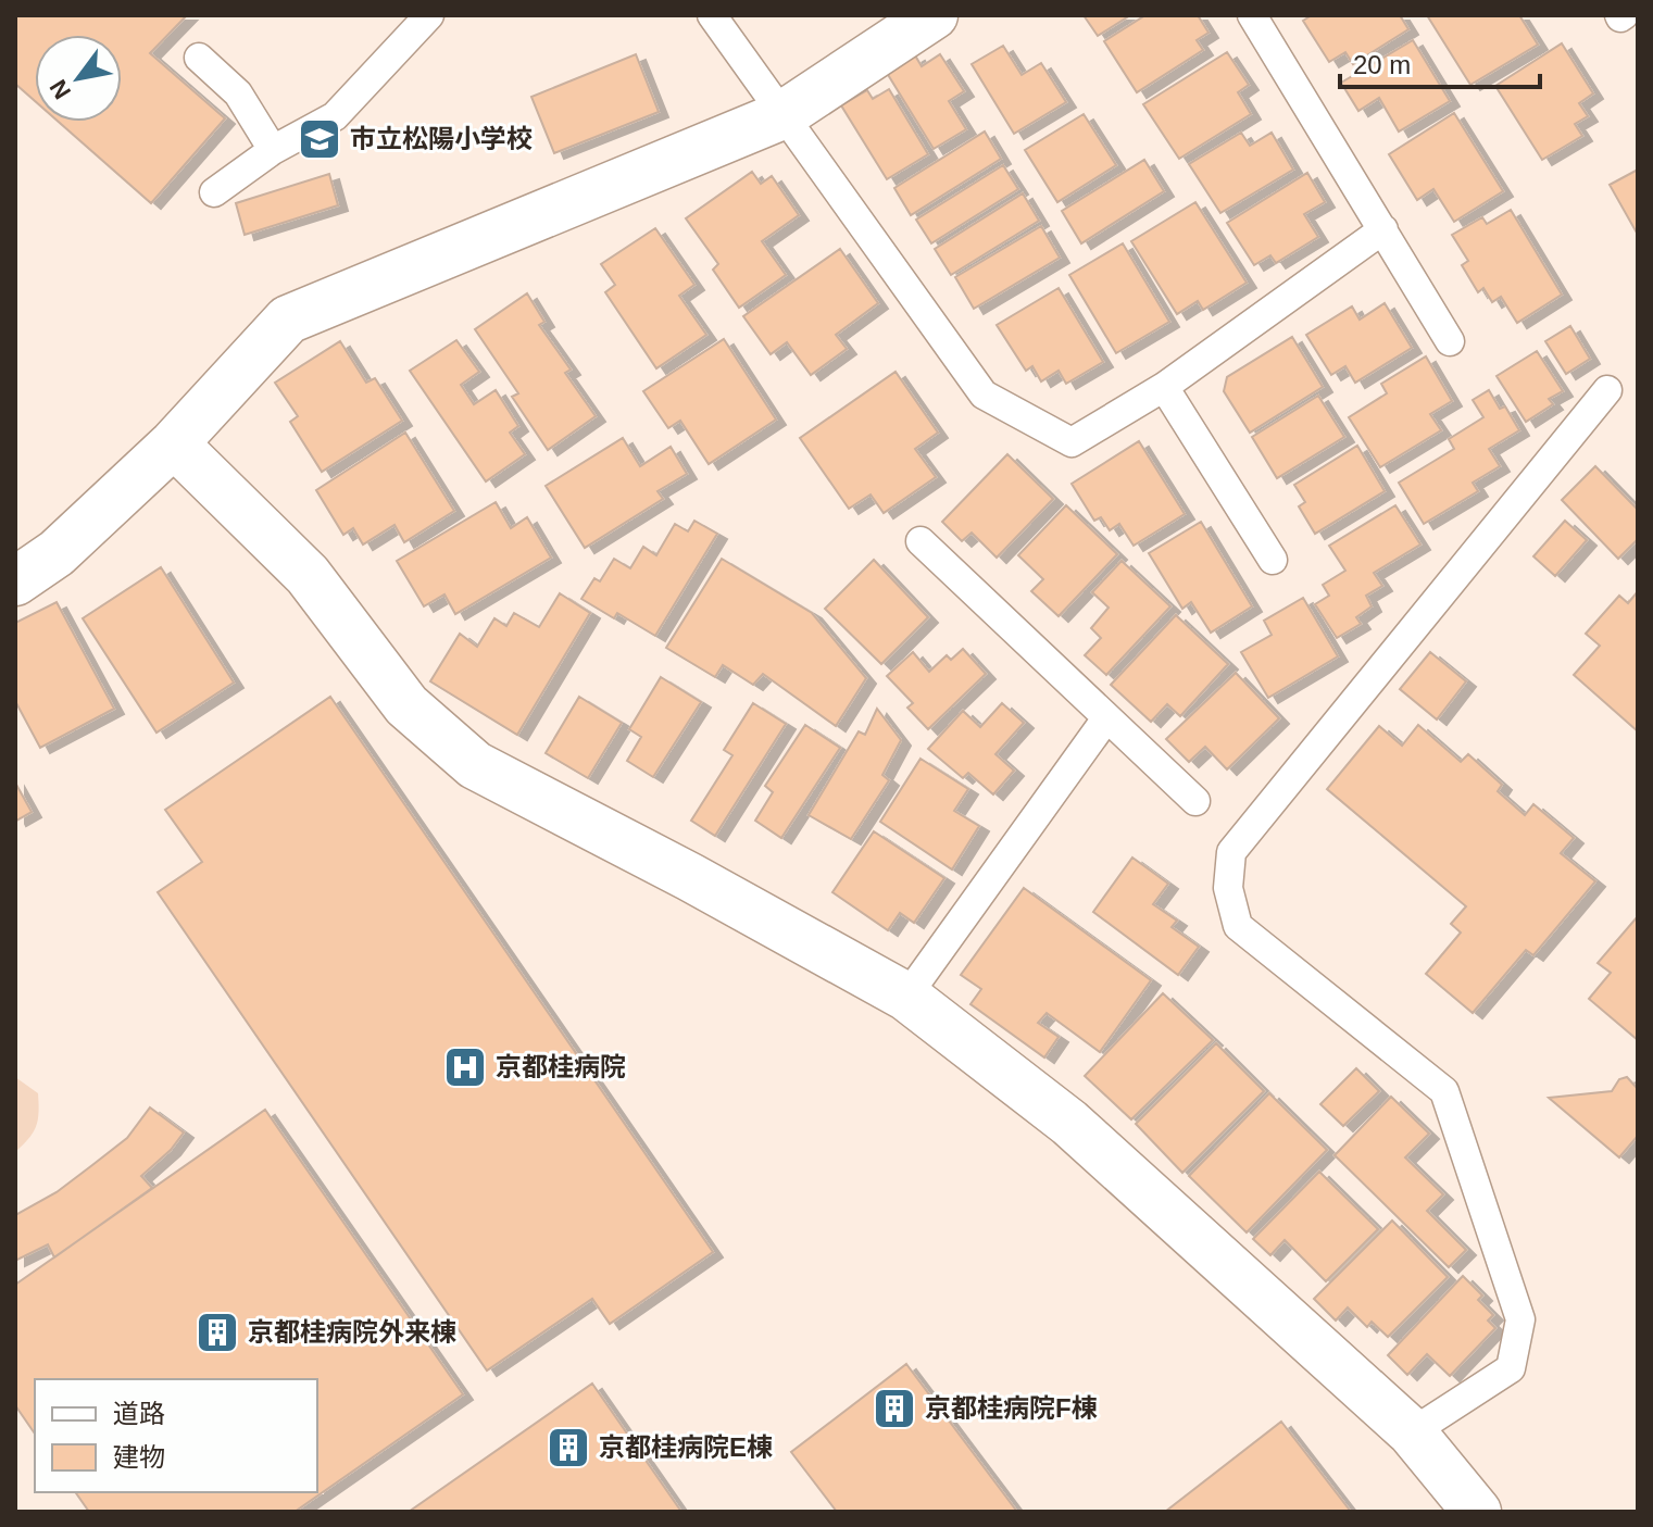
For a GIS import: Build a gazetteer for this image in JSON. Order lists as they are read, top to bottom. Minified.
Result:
{"places":{"school or university":["市立松陽小学校"],"hospital":["京都桂病院"],"building":["京都桂病院外来棟","京都桂病院F棟","京都桂病院E棟"]},"legend":["道路","建物"],"scale_bar":"20 m","north":"bottom left"}
